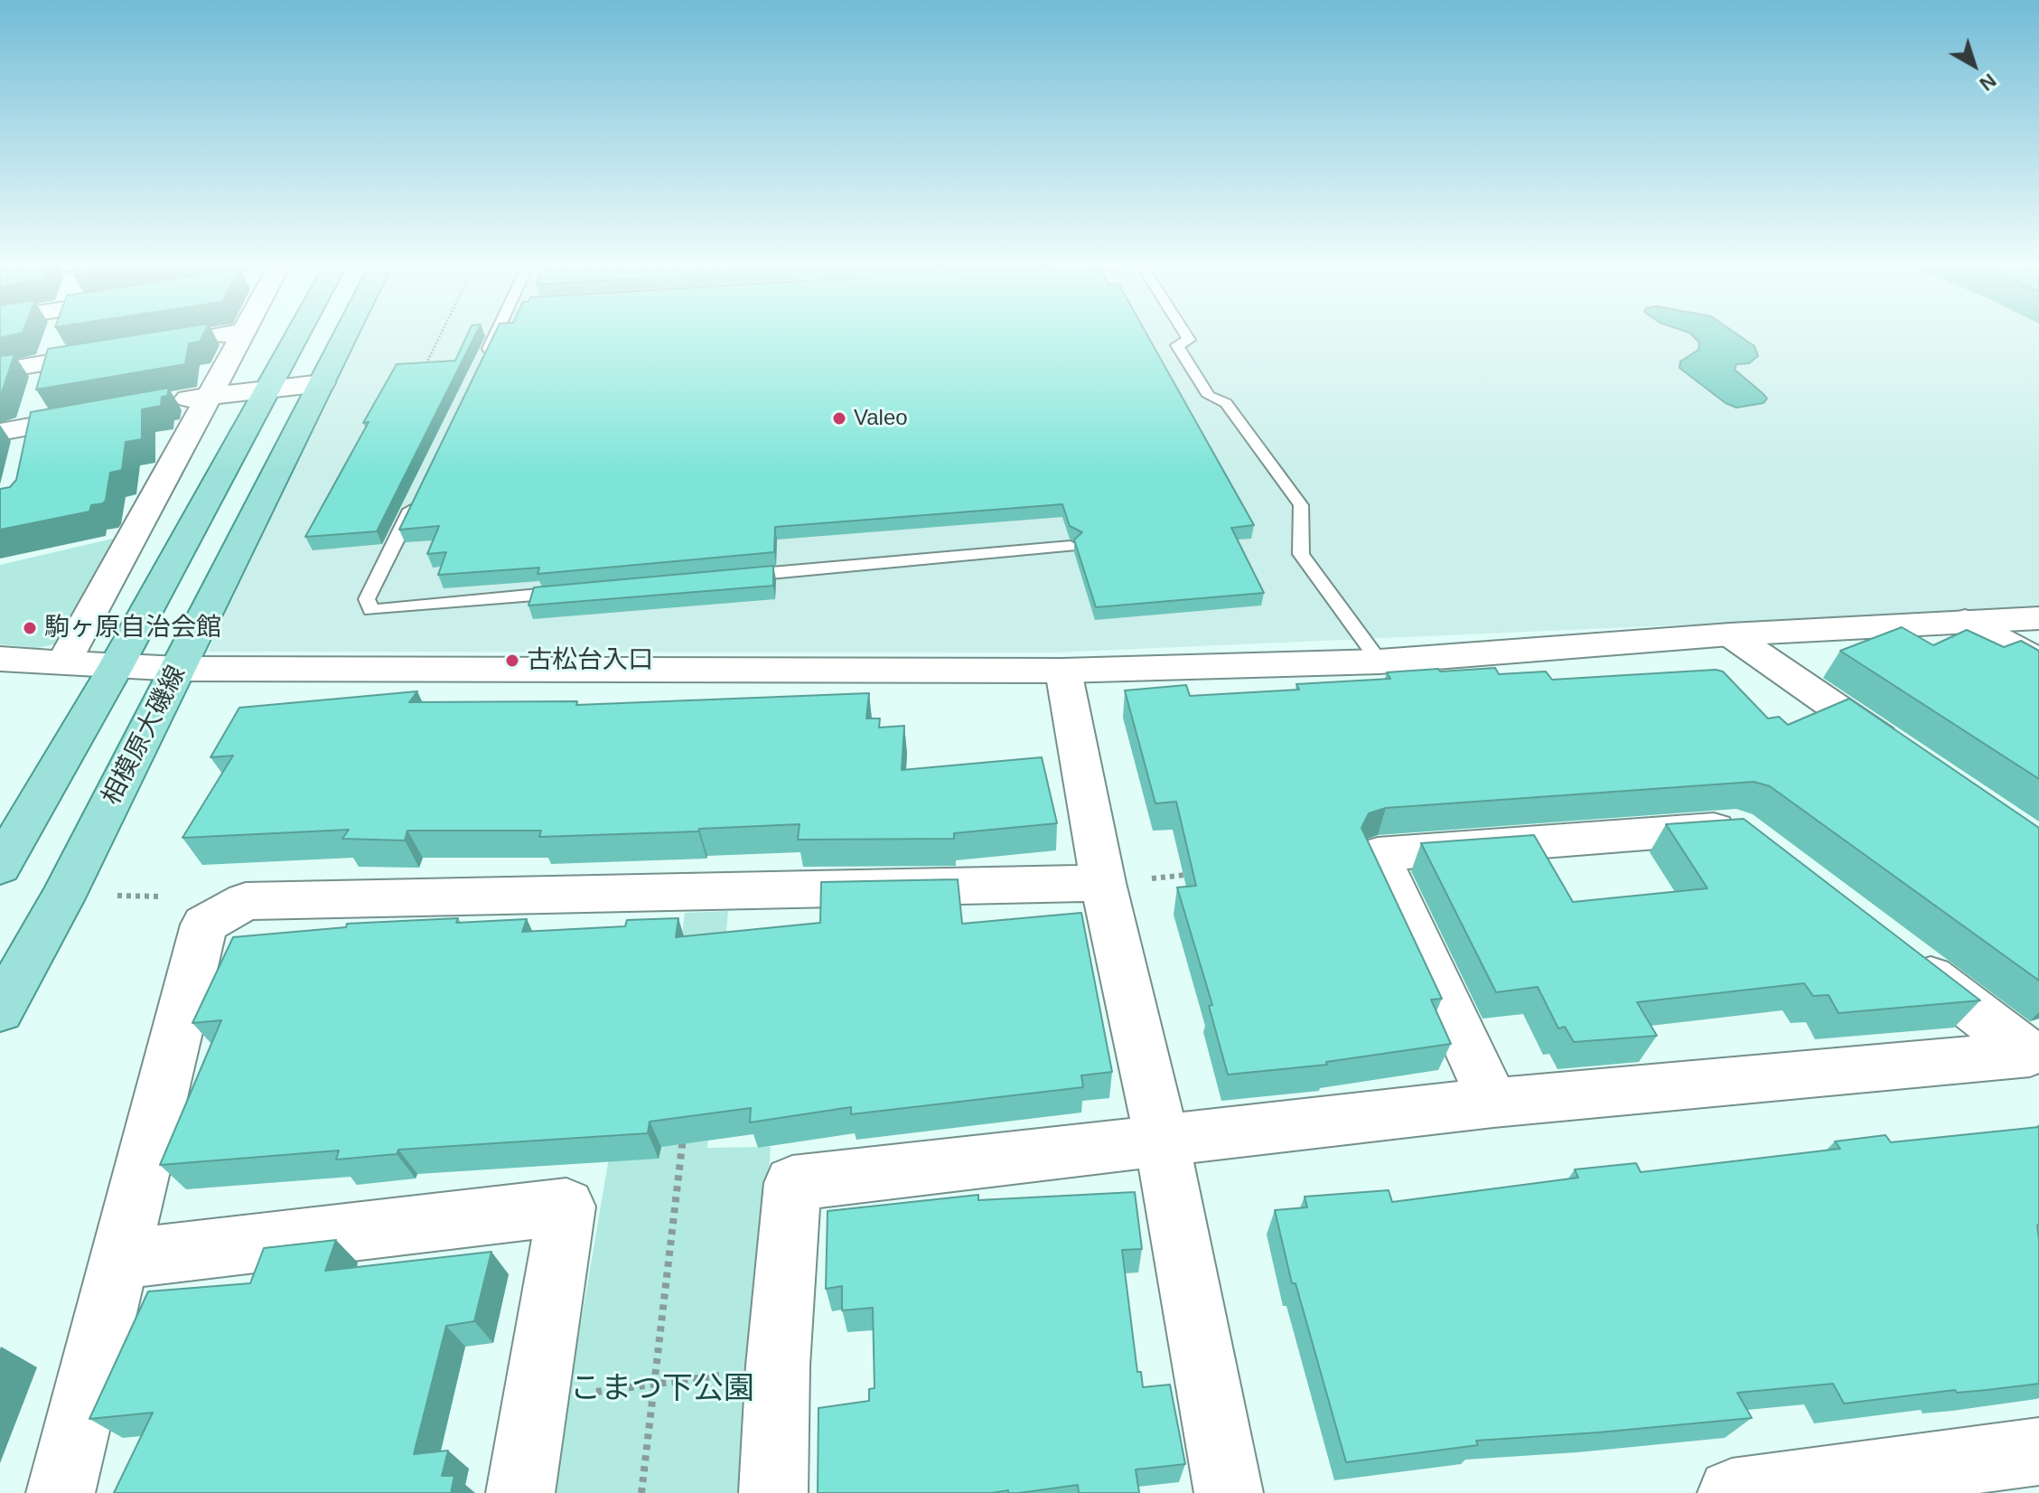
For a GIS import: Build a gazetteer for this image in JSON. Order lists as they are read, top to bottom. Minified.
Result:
{"streets":{"main road":["相模原大磯線"]},"parks":["こまつ下公園"],"places":["Valeo","駒ヶ原自治会館","古松台入口"],"north":"bottom right"}
